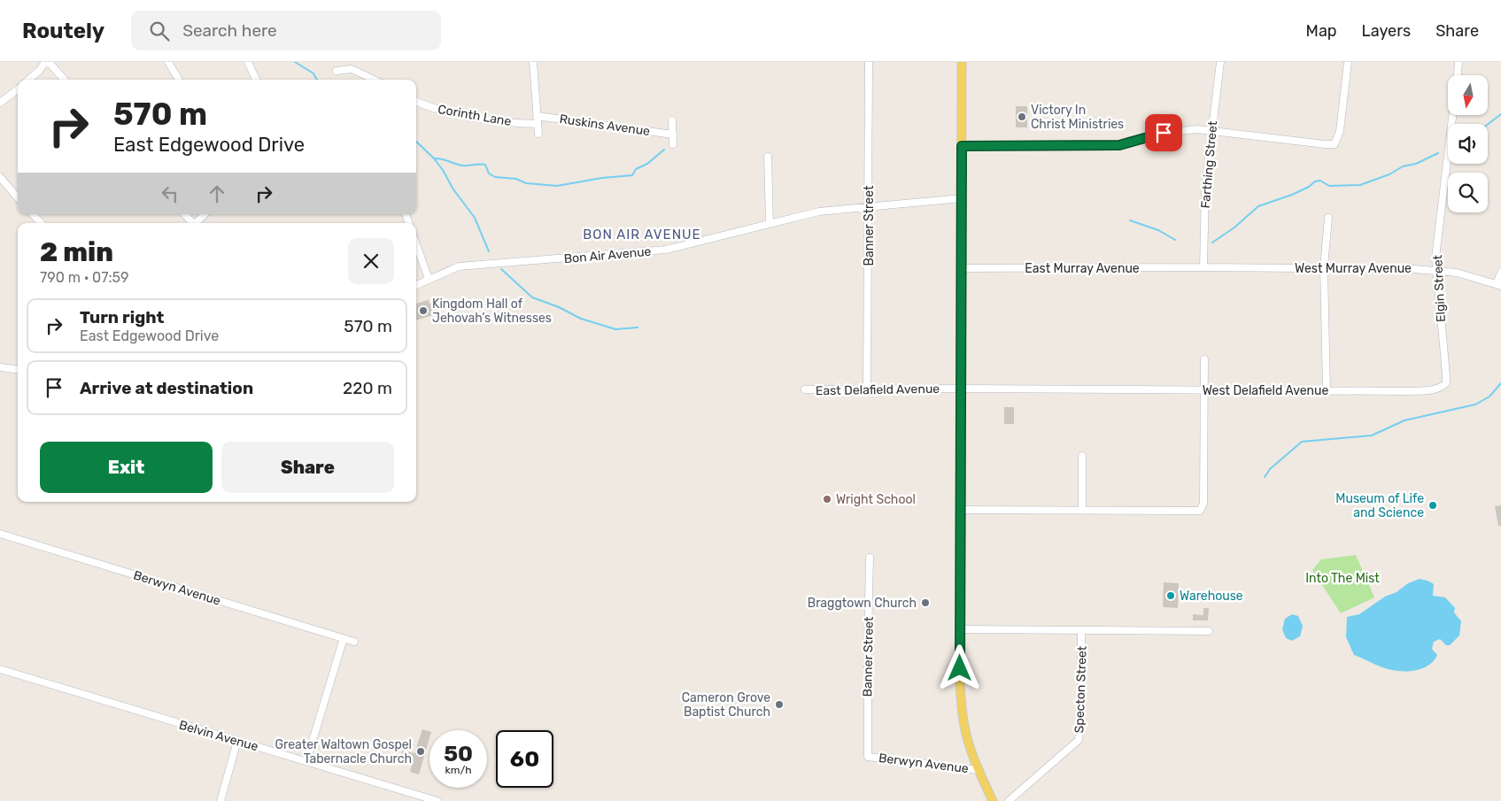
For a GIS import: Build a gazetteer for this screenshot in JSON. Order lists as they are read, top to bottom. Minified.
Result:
{"streets":{"street":["Corinth Lane","Ruskins Avenue","Farthing Street","Banner Street","Bon Air Avenue","East Murray Avenue","West Murray Avenue","Elgin Street","East Delafield Avenue","West Delafield Avenue","Berwyn Avenue","Specton Street","Belvin Avenue"]},"crossings":[["Farthing Street","East Murray Avenue"],["Farthing Street","West Murray Avenue"],["Banner Street","Bon Air Avenue"],["Banner Street","East Delafield Avenue"],["Banner Street","Berwyn Avenue"],["East Murray Avenue","West Murray Avenue"],["West Murray Avenue","Elgin Street"],["Elgin Street","West Delafield Avenue"],["East Delafield Avenue","West Delafield Avenue"]],"districts":["BON AIR AVENUE"],"parks":["Into The Mist"],"places":["Victory In Christ Ministries","Kingdom Hall of Jehovah’s Witnesses","Wright School","Museum of Life and Science","Warehouse","Braggtown Church","Cameron Grove Baptist Church","Greater Waltown Gospel Tabernacle Church"],"north":"bottom","page":{"header":"Routely","search":"Search here","nav":["Map","Layers","Share"],"turn":["570 m","East Edgewood Drive"],"heading":["2 min","790 m · 07:59"],"list":[{"name":"Turn right","note":"East Edgewood Drive","value":"570 m"},{"name":"Arrive at destination","value":"220 m"}],"buttons":["Exit","Share"],"speed":"50 km/h","limit":"60"}}
